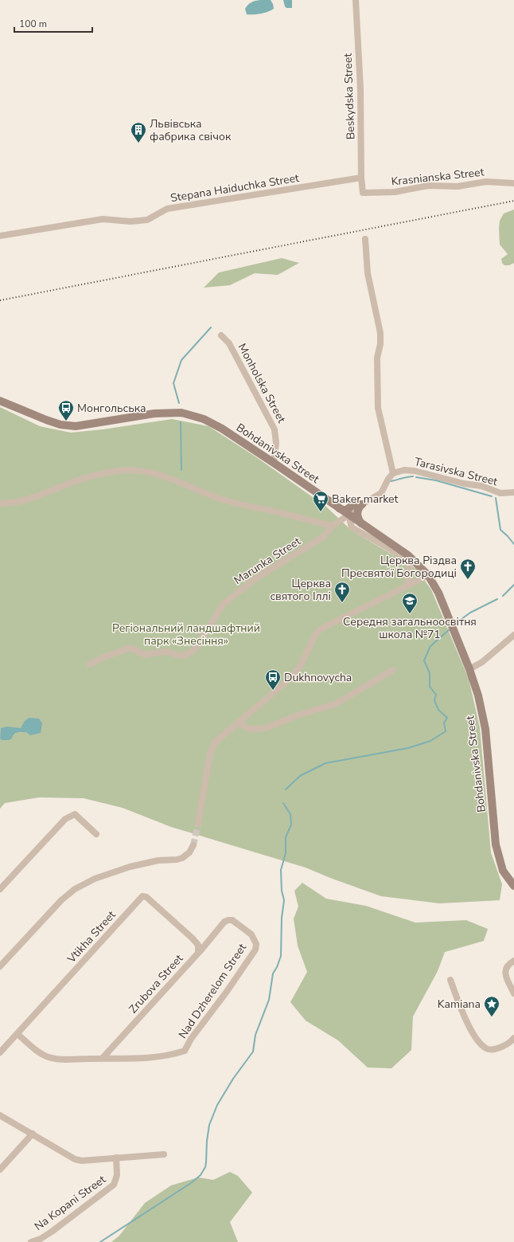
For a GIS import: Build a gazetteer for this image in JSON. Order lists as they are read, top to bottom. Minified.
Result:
{"streets":{"main road":["Bohdanivska Street"],"street":["Beskydska Street","Krasnianska Street","Stepana Haiduchka Street","Monholska Street","Tarasivska Street","Marunka Street","Vtikha Street","Zrubova Street","Nad Dzherelom Street","Na Kopani Street"]},"crossings":[["Beskydska Street","Krasnianska Street"],["Beskydska Street","Stepana Haiduchka Street"],["Monholska Street","Bohdanivska Street"],["Bohdanivska Street","Marunka Street"],["Tarasivska Street","Marunka Street"],["Vtikha Street","Zrubova Street"],["Vtikha Street","Nad Dzherelom Street"],["Zrubova Street","Nad Dzherelom Street"]],"parks":["Регіональний ландшафтний парк «Знесіння»"],"places":{"building":["Львівська фабрика свічок"],"bus stop":["Монгольська","Dukhnovycha"],"supermarket":["Baker market"],"church":["Церква Різдва Пресвятої Богородиці","Церква святого Іллі"],"school or university":["Середня загальноосвітня школа №71"],"place":["Kamiana"]},"scale_bar":"100 m"}
